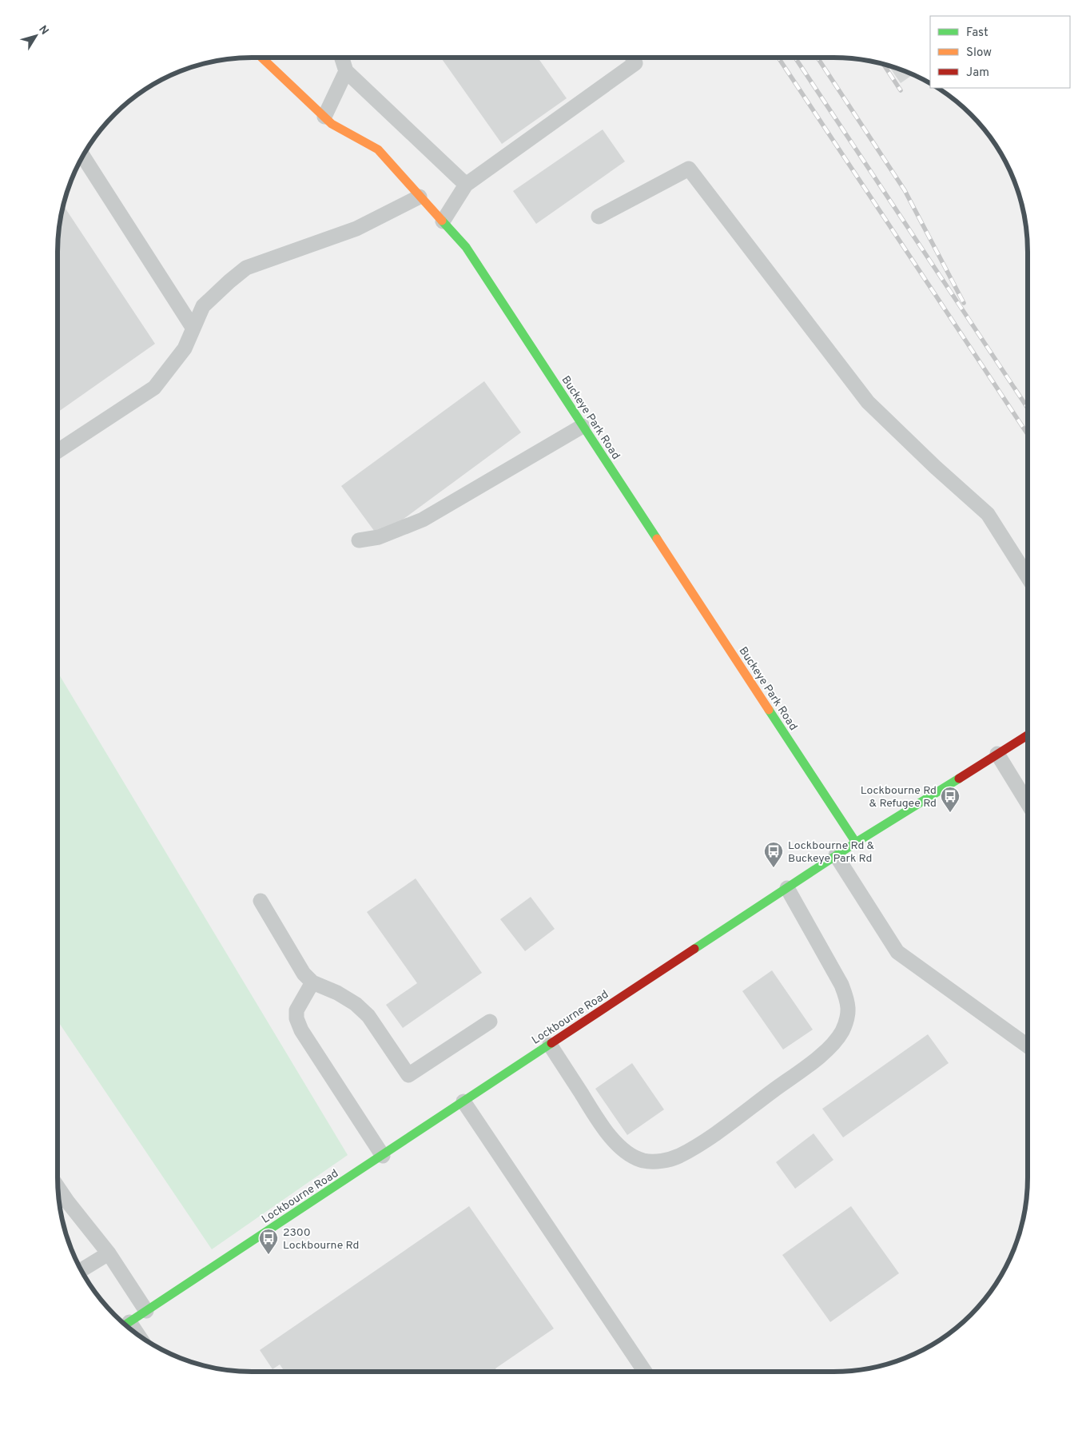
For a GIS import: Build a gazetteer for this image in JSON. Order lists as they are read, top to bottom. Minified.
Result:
{"streets":{"main road":["Buckeye Park Road","Lockbourne Road"]},"crossings":[["Buckeye Park Road","Lockbourne Road"]],"places":{"bus stop":["Lockbourne Rd & Refugee Rd","Lockbourne Rd & Buckeye Park Rd","2300 Lockbourne Rd"]},"legend":["Fast","Slow","Jam"],"north":"top right"}
